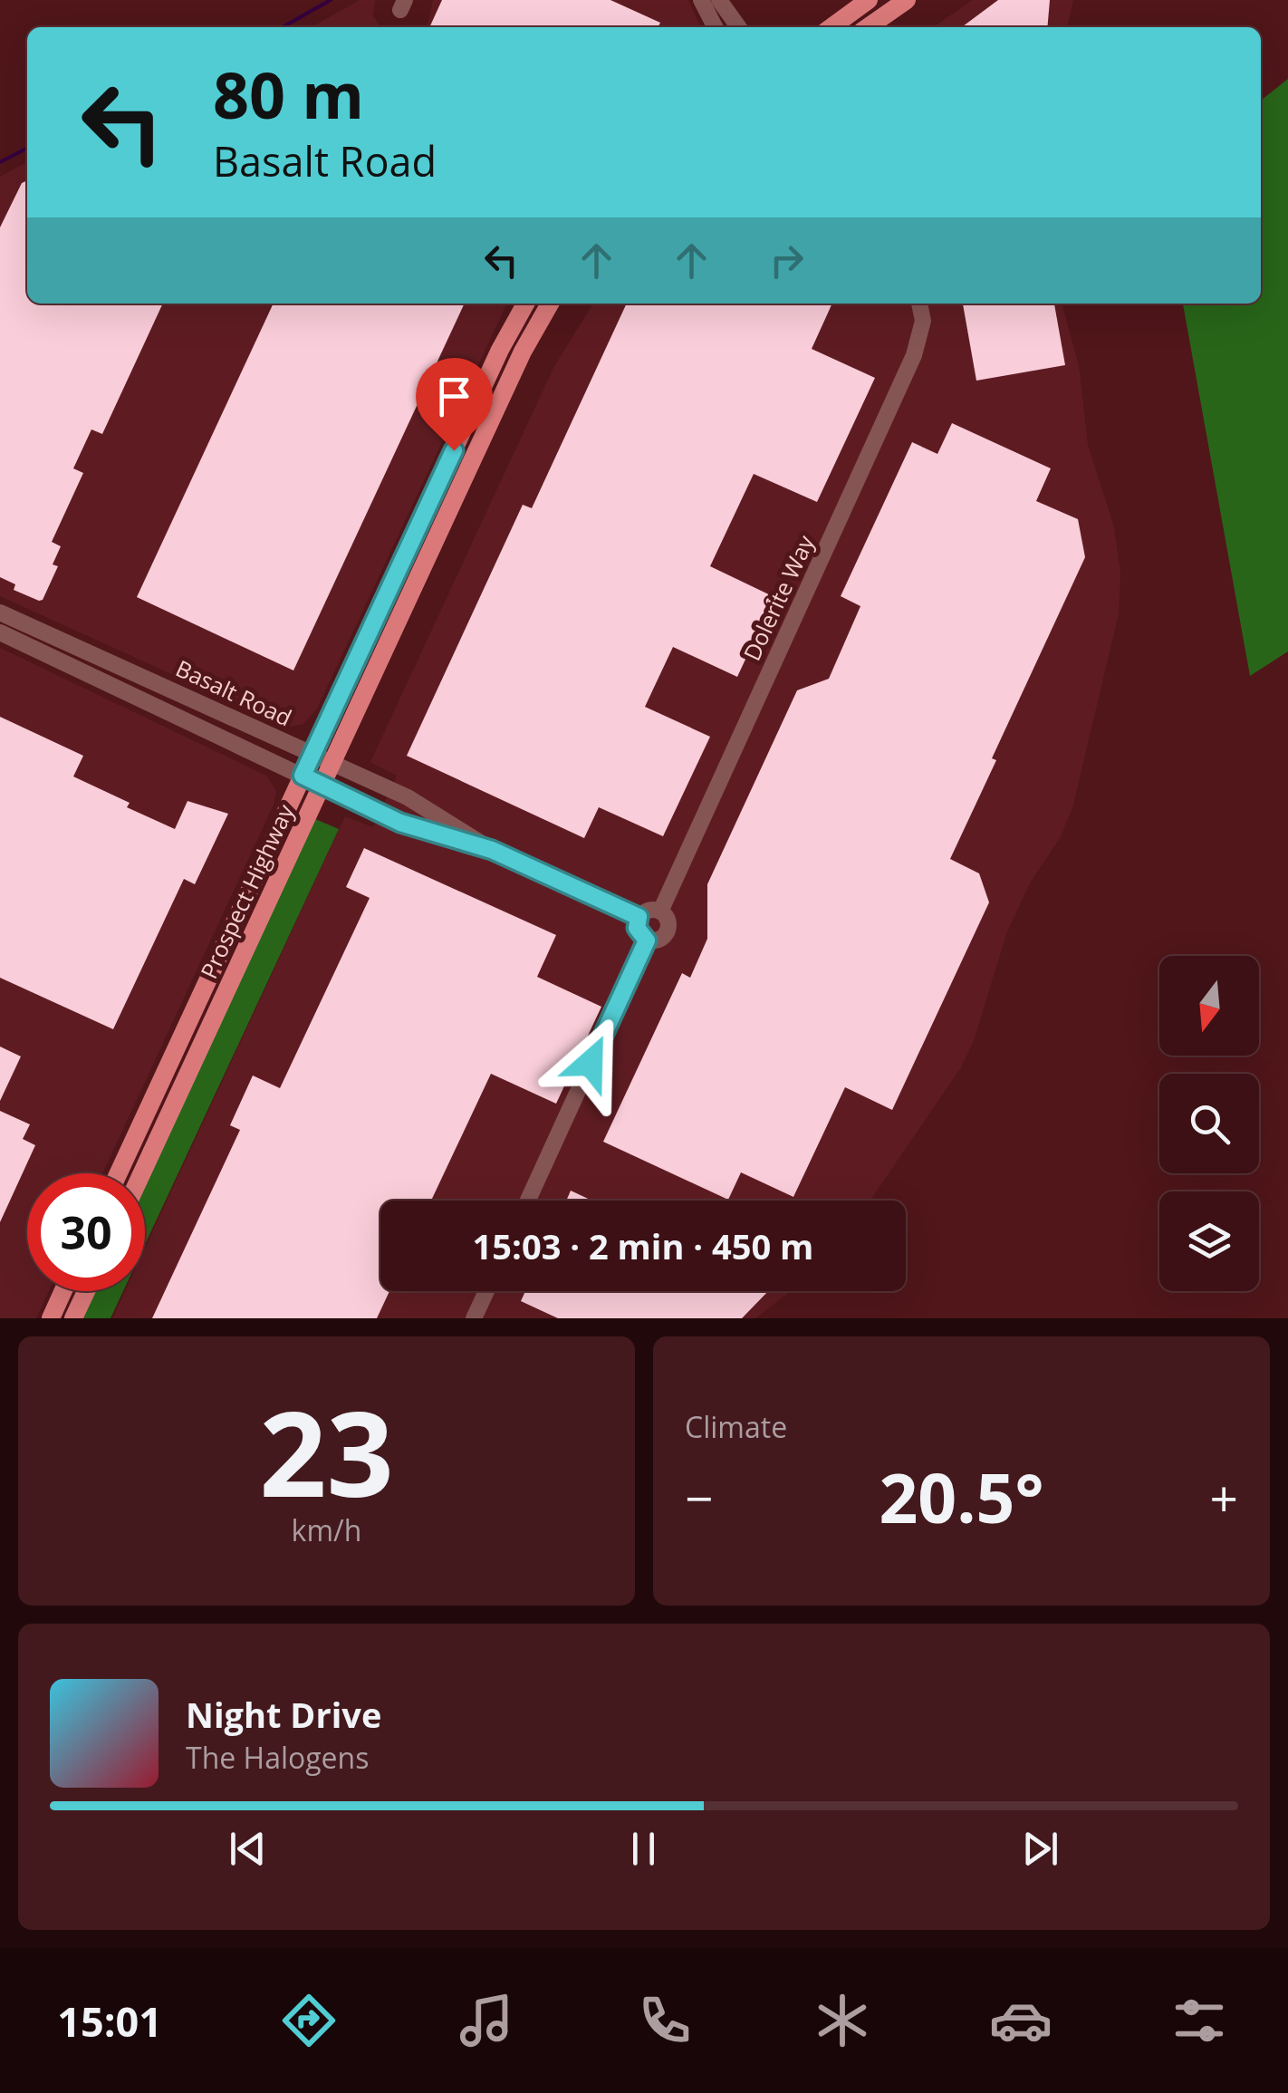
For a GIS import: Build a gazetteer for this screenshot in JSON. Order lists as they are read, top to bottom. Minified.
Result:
{"streets":{"main road":["Prospect Highway"],"street":["Dolerite Way","Basalt Road"]},"crossings":[["Dolerite Way","Basalt Road"],["Basalt Road","Prospect Highway"]],"north":"bottom","page":{"turn":["80 m","Basalt Road"],"limit":"30","trip":"15:03 · 2 min · 450 m","tile":[["23","km/h"],"Climate"],"heat":["−","20.5°","+"],"song":["Night Drive","The Halogens"],"tabs":"15:01"}}
